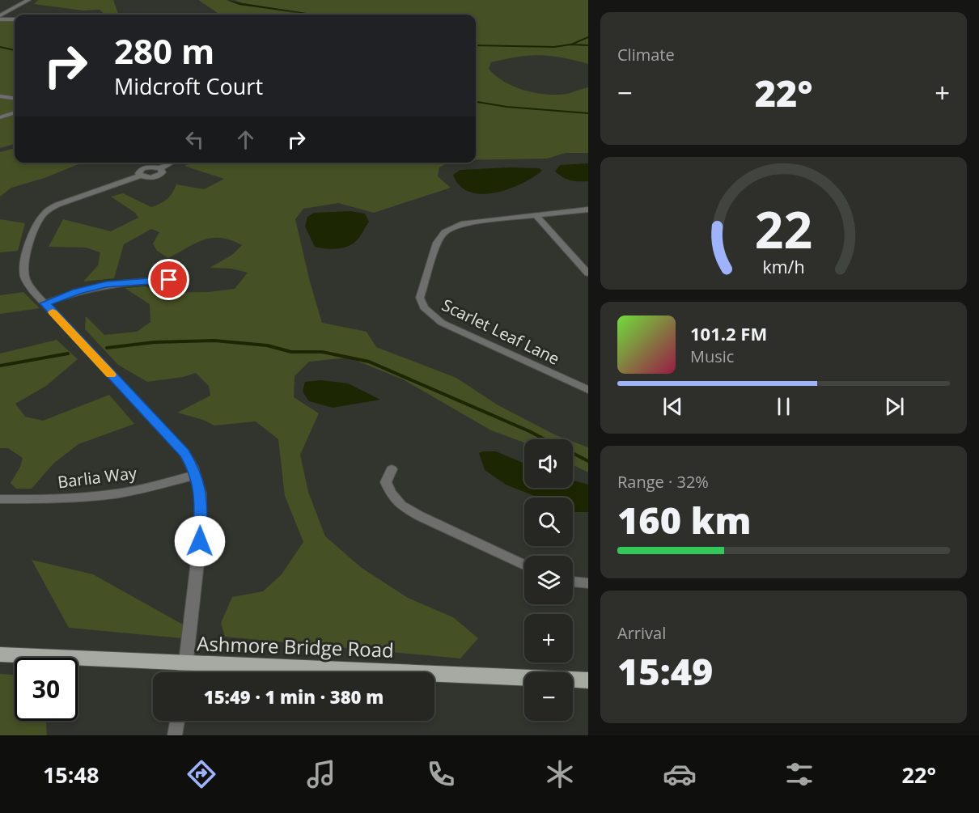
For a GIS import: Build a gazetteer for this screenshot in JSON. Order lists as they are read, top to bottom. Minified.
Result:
{"streets":{"main road":["Ashmore Bridge Road"],"street":["Scarlet Leaf Lane","Barlia Way"]},"page":{"tile":["Climate",["Range · 32%","160 km"],["Arrival","15:49"]],"turn":["280 m","Midcroft Court"],"heat":["−","22°","+"],"song":["101.2 FM","Music"],"map_buttons":["+","−"],"limit":"30","trip":"15:49 · 1 min · 380 m","tabs":["15:48","22°"],"gauge":["22","km/h"]}}
